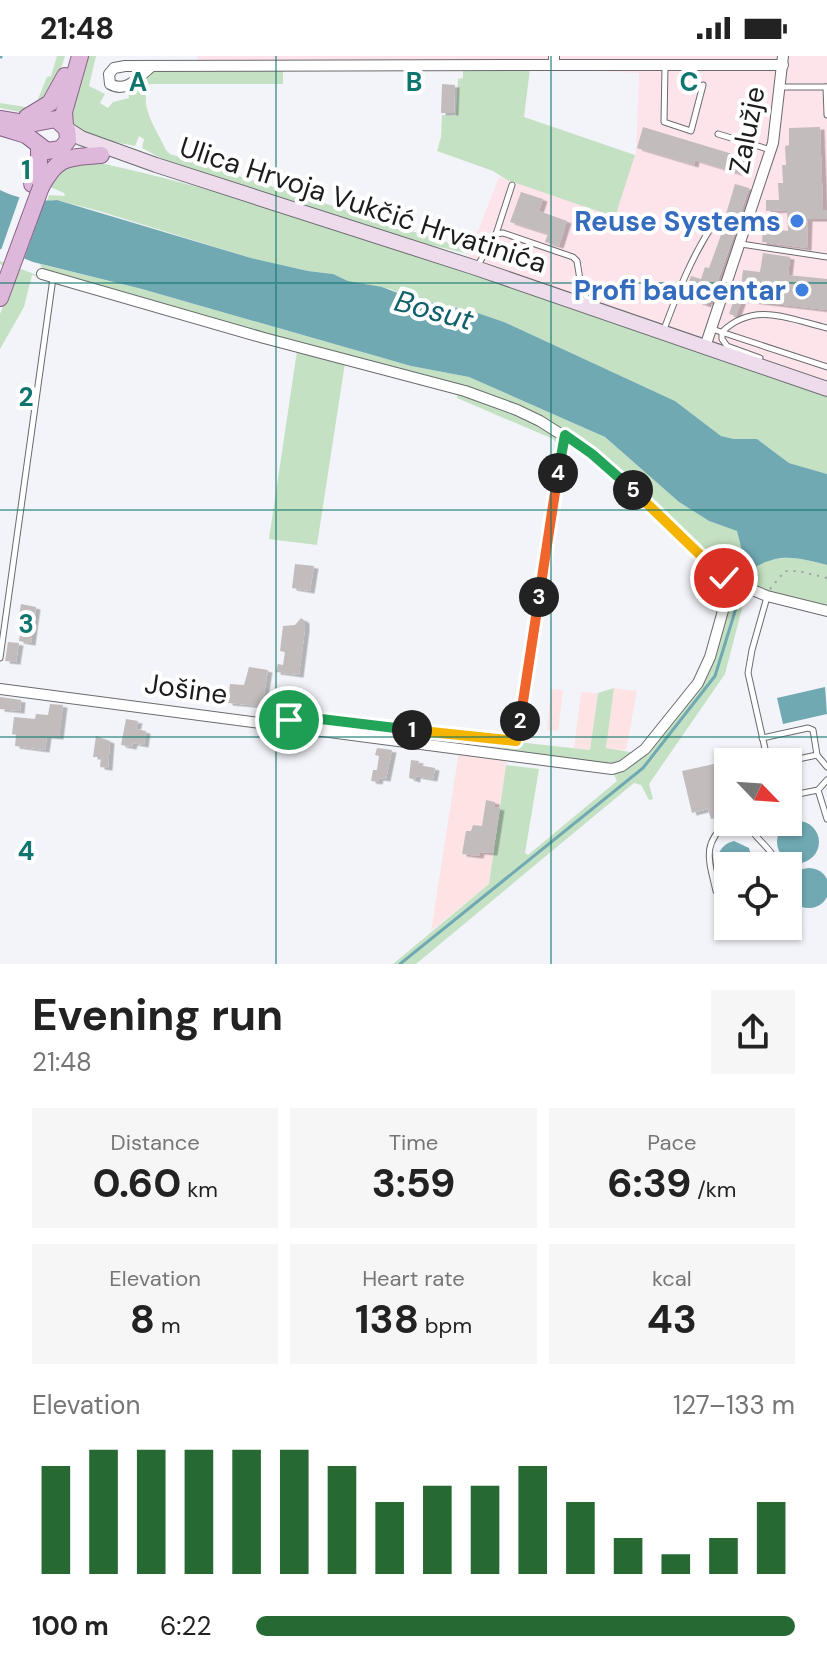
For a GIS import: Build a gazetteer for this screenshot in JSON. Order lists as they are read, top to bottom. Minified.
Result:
{"streets":{"main road":["Ulica Hrvoja Vukčić Hrvatinića"],"street":["Zalužje","Jošine"]},"crossings":[["Zalužje","Ulica Hrvoja Vukčić Hrvatinića"]],"water":["Bosut"],"places":["Reuse Systems","Profi baucentar"],"north":"bottom right","page":{"status":"21:48","pins":["4","5","3","2","1"],"heading":["Evening run","21:48"],"stats":[["Distance","0.60 km"],["Time","3:59"],["Pace","6:39 /km"],["Elevation","8 m"],["Heart rate","138 bpm"],["kcal","43"]],"chart":["Elevation","127–133 m"],"list":[{"name":"100 m","note":"6:22"}]},"grid":{"columns":["A","B","C"],"rows":["1","2","3","4"]}}
